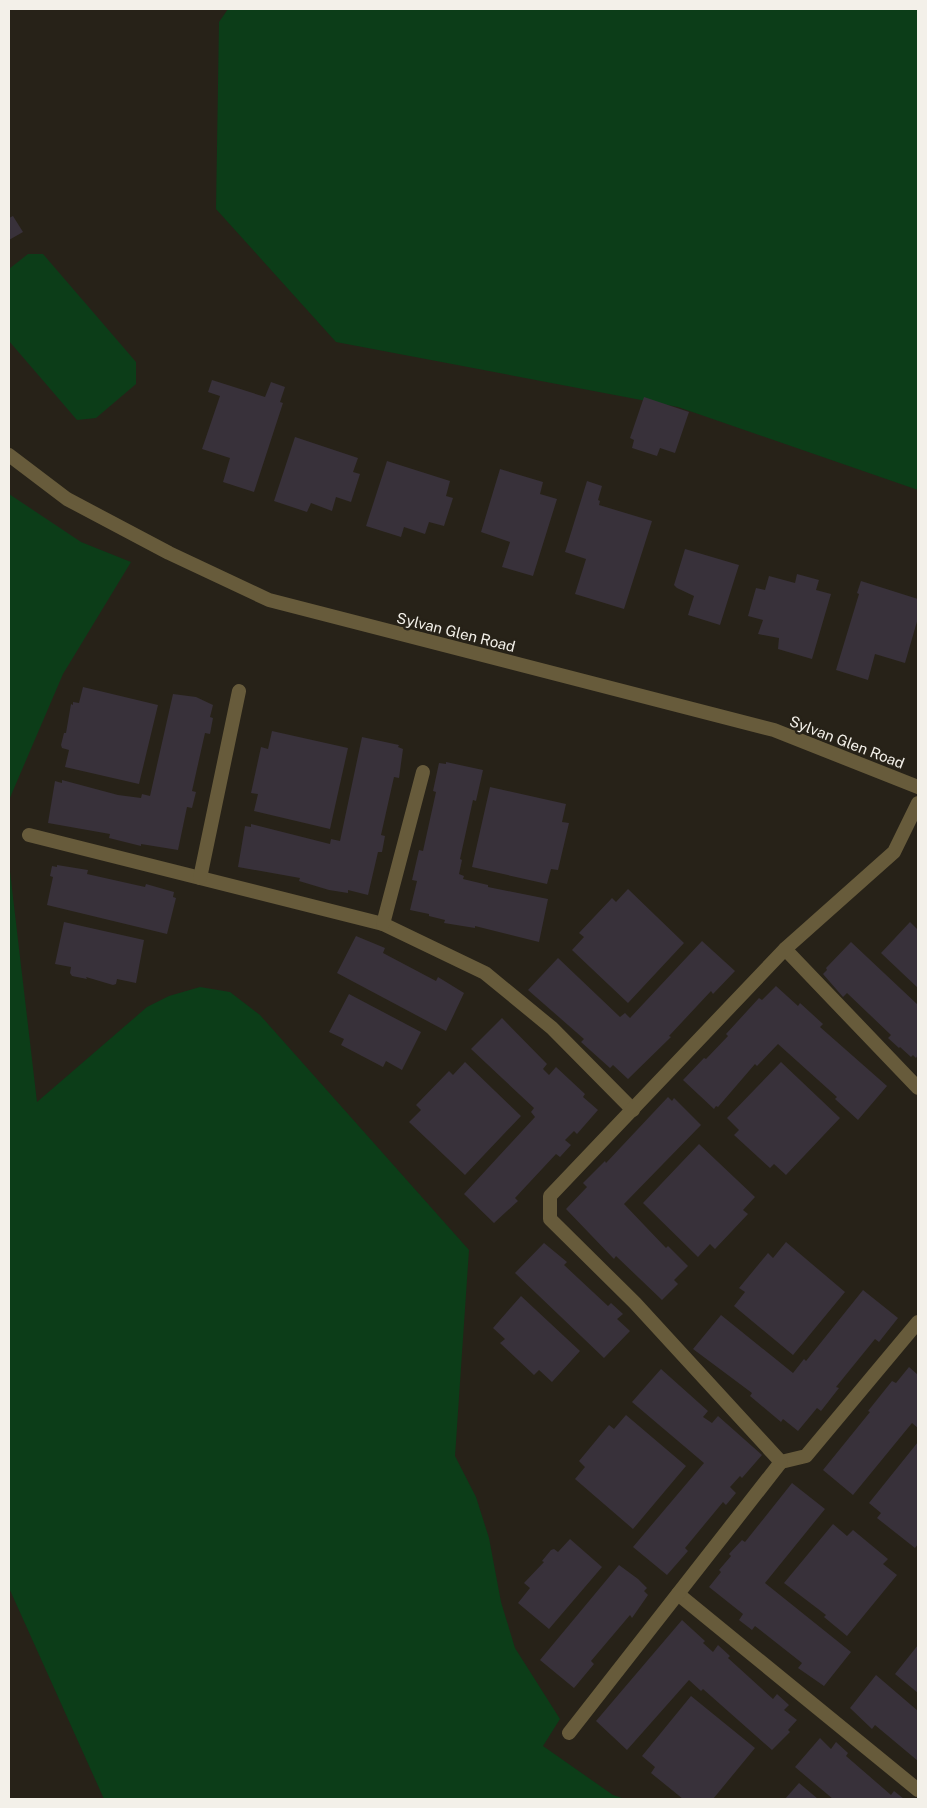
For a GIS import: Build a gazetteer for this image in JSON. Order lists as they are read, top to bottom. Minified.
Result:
{"streets":{"street":["Sylvan Glen Road"]}}
